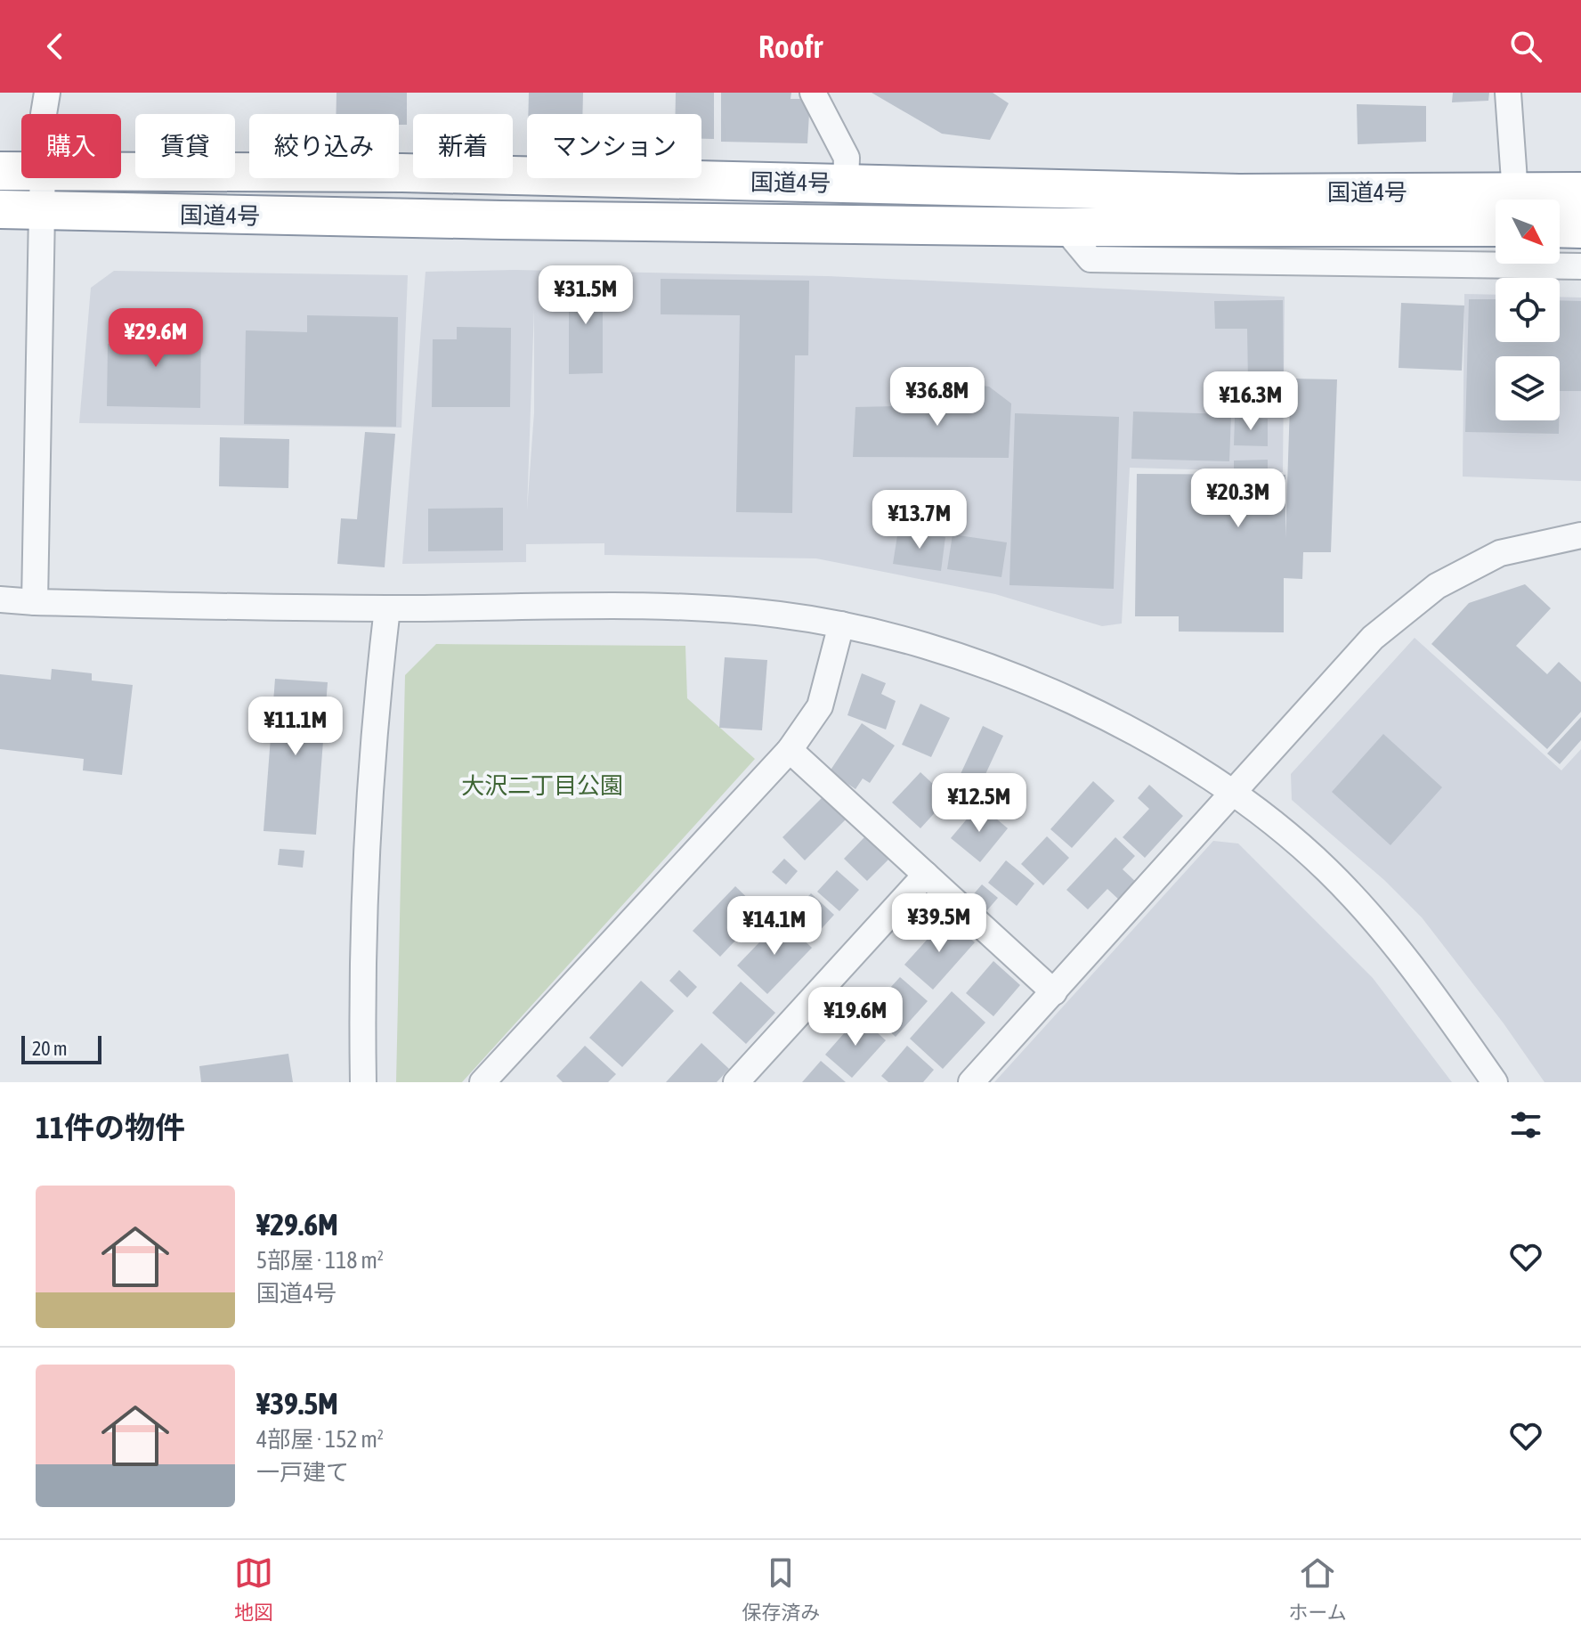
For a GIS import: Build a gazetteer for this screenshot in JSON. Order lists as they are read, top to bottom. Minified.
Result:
{"streets":{"highway":["国道4号"]},"parks":["大沢二丁目公園"],"scale_bar":"20 m","north":"bottom right","page":{"header":"Roofr","chip":["購入","賃貸","絞り込み","新着","マンション"],"price":["¥31.5M","¥29.6M","¥36.8M","¥16.3M","¥20.3M","¥13.7M","¥11.1M","¥12.5M","¥39.5M","¥14.1M","¥19.6M"],"scale":"20 m","heading":"11件の物件","list":[{"name":"¥29.6M","note":"5部屋 · 118 m² · 国道4号"},{"name":"¥39.5M","note":"4部屋 · 152 m² · 一戸建て"}],"tabs":["地図","保存済み","ホーム"]}}
